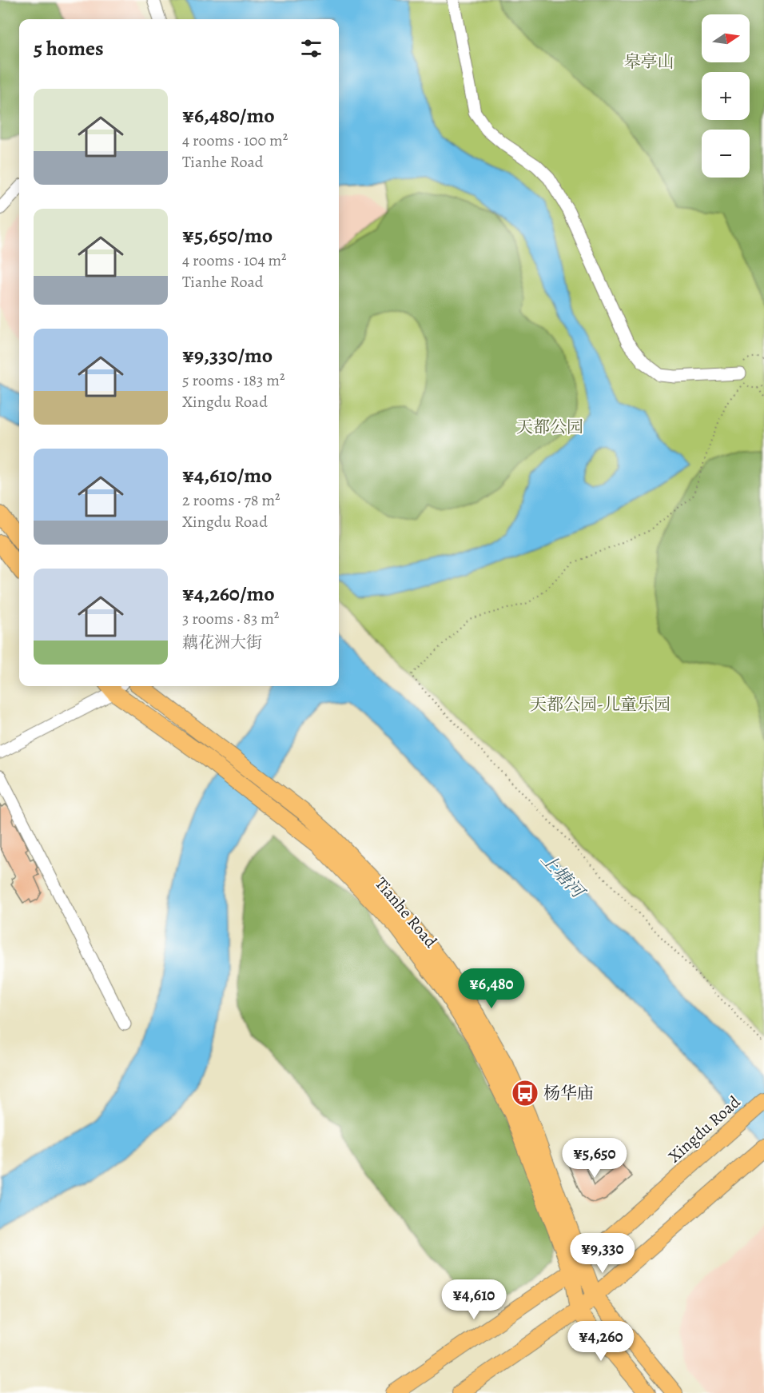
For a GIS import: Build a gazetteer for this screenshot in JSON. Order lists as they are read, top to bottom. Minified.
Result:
{"streets":{"main road":["Tianhe Road","Xingdu Road"]},"crossings":[["Tianhe Road","Xingdu Road"]],"water":["上塘河"],"parks":["皋亭山","天都公园","天都公园-儿童乐园"],"places":{"bus stop":["杨华庙"]},"north":"right","page":{"map_buttons":["+","−"],"heading":"5 homes","list":[{"name":"¥6,480/mo","note":"4 rooms · 100 m² · Tianhe Road"},{"name":"¥5,650/mo","note":"4 rooms · 104 m² · Tianhe Road"},{"name":"¥9,330/mo","note":"5 rooms · 183 m² · Xingdu Road"},{"name":"¥4,610/mo","note":"2 rooms · 78 m² · Xingdu Road"},{"name":"¥4,260/mo","note":"3 rooms · 83 m² · 藕花洲大街"}],"price":["¥6,480","¥5,650","¥9,330","¥4,610","¥4,260"]}}
